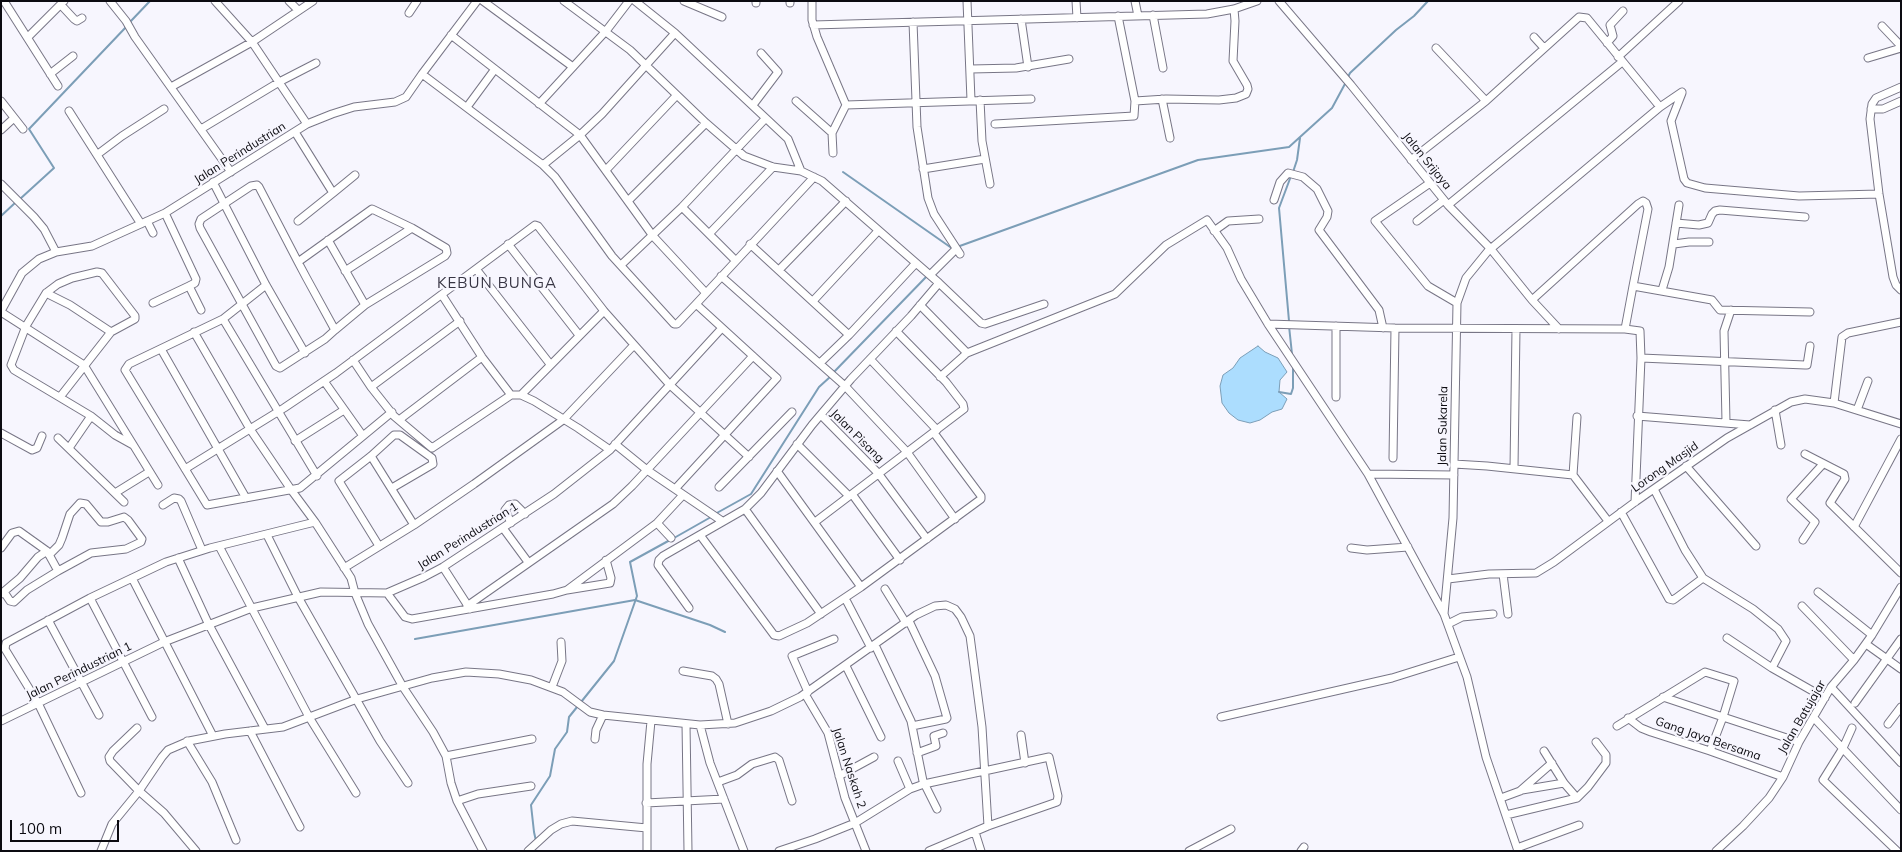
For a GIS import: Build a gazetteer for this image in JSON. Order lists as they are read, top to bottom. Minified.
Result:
{"streets":{"street":["Jalan Perindustrian","Jalan Srijaya","Jalan Sukarela","Jalan Pisang","Lorong Masjid","Jalan Perindustrian 1","Jalan Batujajar","Gang Jaya Bersama","Jalan Naskah 2"]},"crossings":[["Jalan Srijaya","Jalan Sukarela"],["Jalan Sukarela","Lorong Masjid"],["Jalan Batujajar","Gang Jaya Bersama"]],"districts":["KEBUN BUNGA"],"scale_bar":"100 m"}
